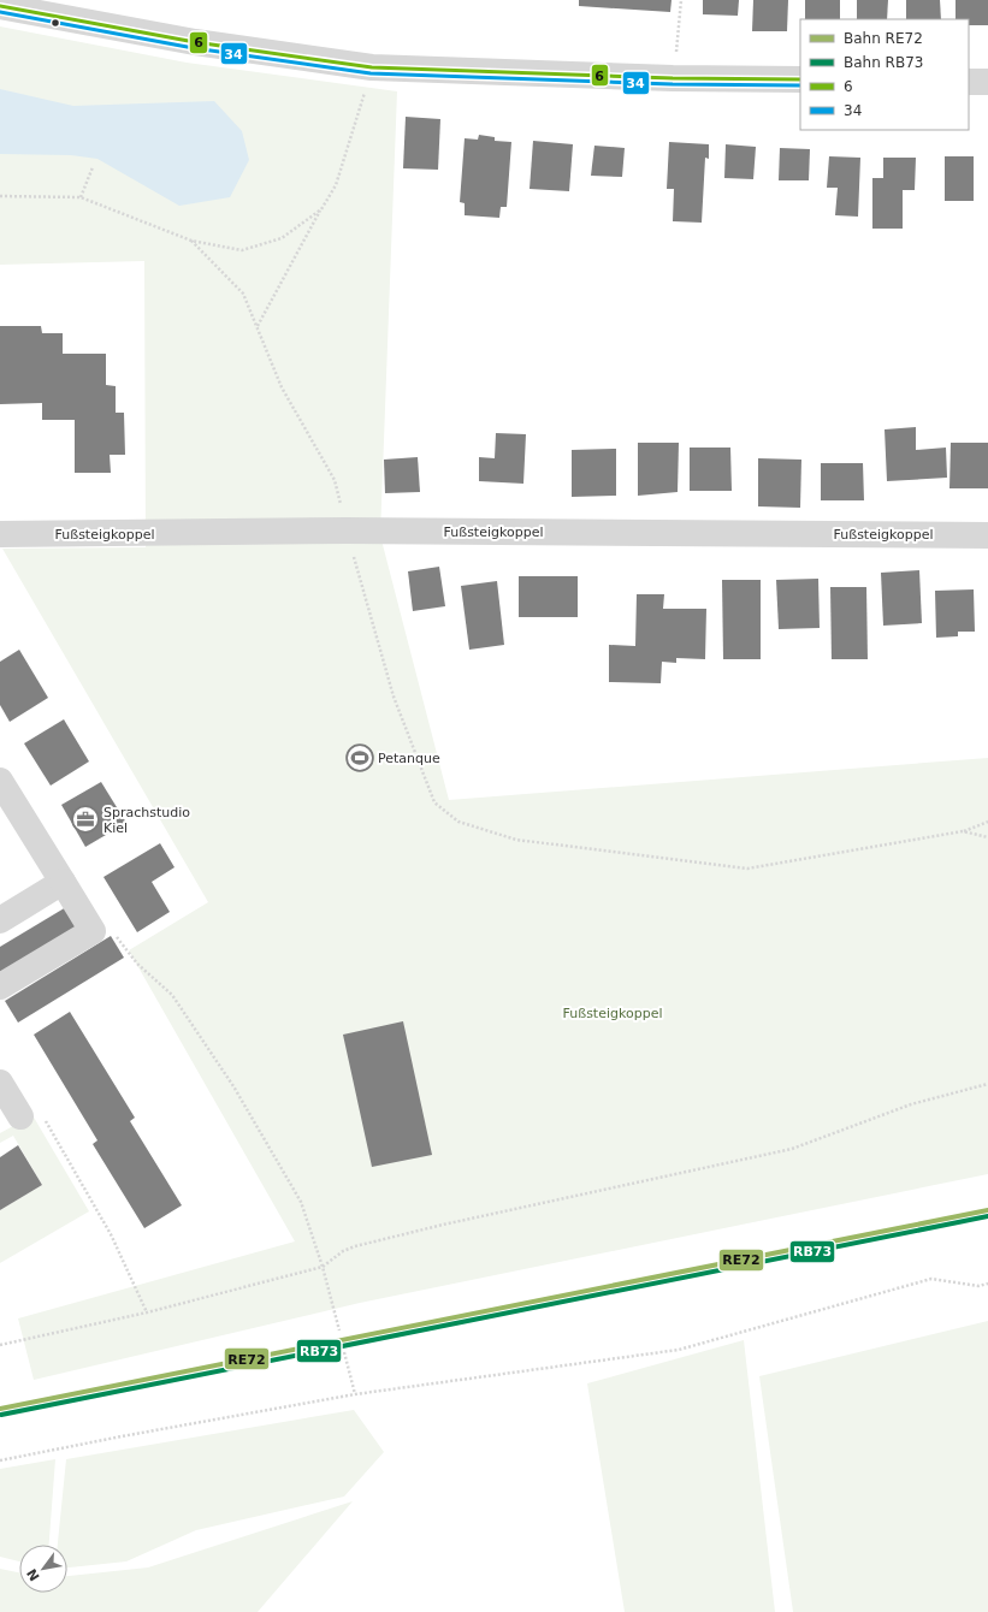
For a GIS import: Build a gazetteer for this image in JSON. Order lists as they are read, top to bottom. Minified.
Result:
{"streets":{"street":["Fußsteigkoppel"]},"parks":["Fußsteigkoppel"],"places":{"sports":["Petanque"],"office":["Sprachstudio Kiel"]},"lines":["transit line 6","transit line 34","rail line RE72","rail line RB73"],"legend":["Bahn RE72","Bahn RB73","6","34"],"north":"bottom left"}
